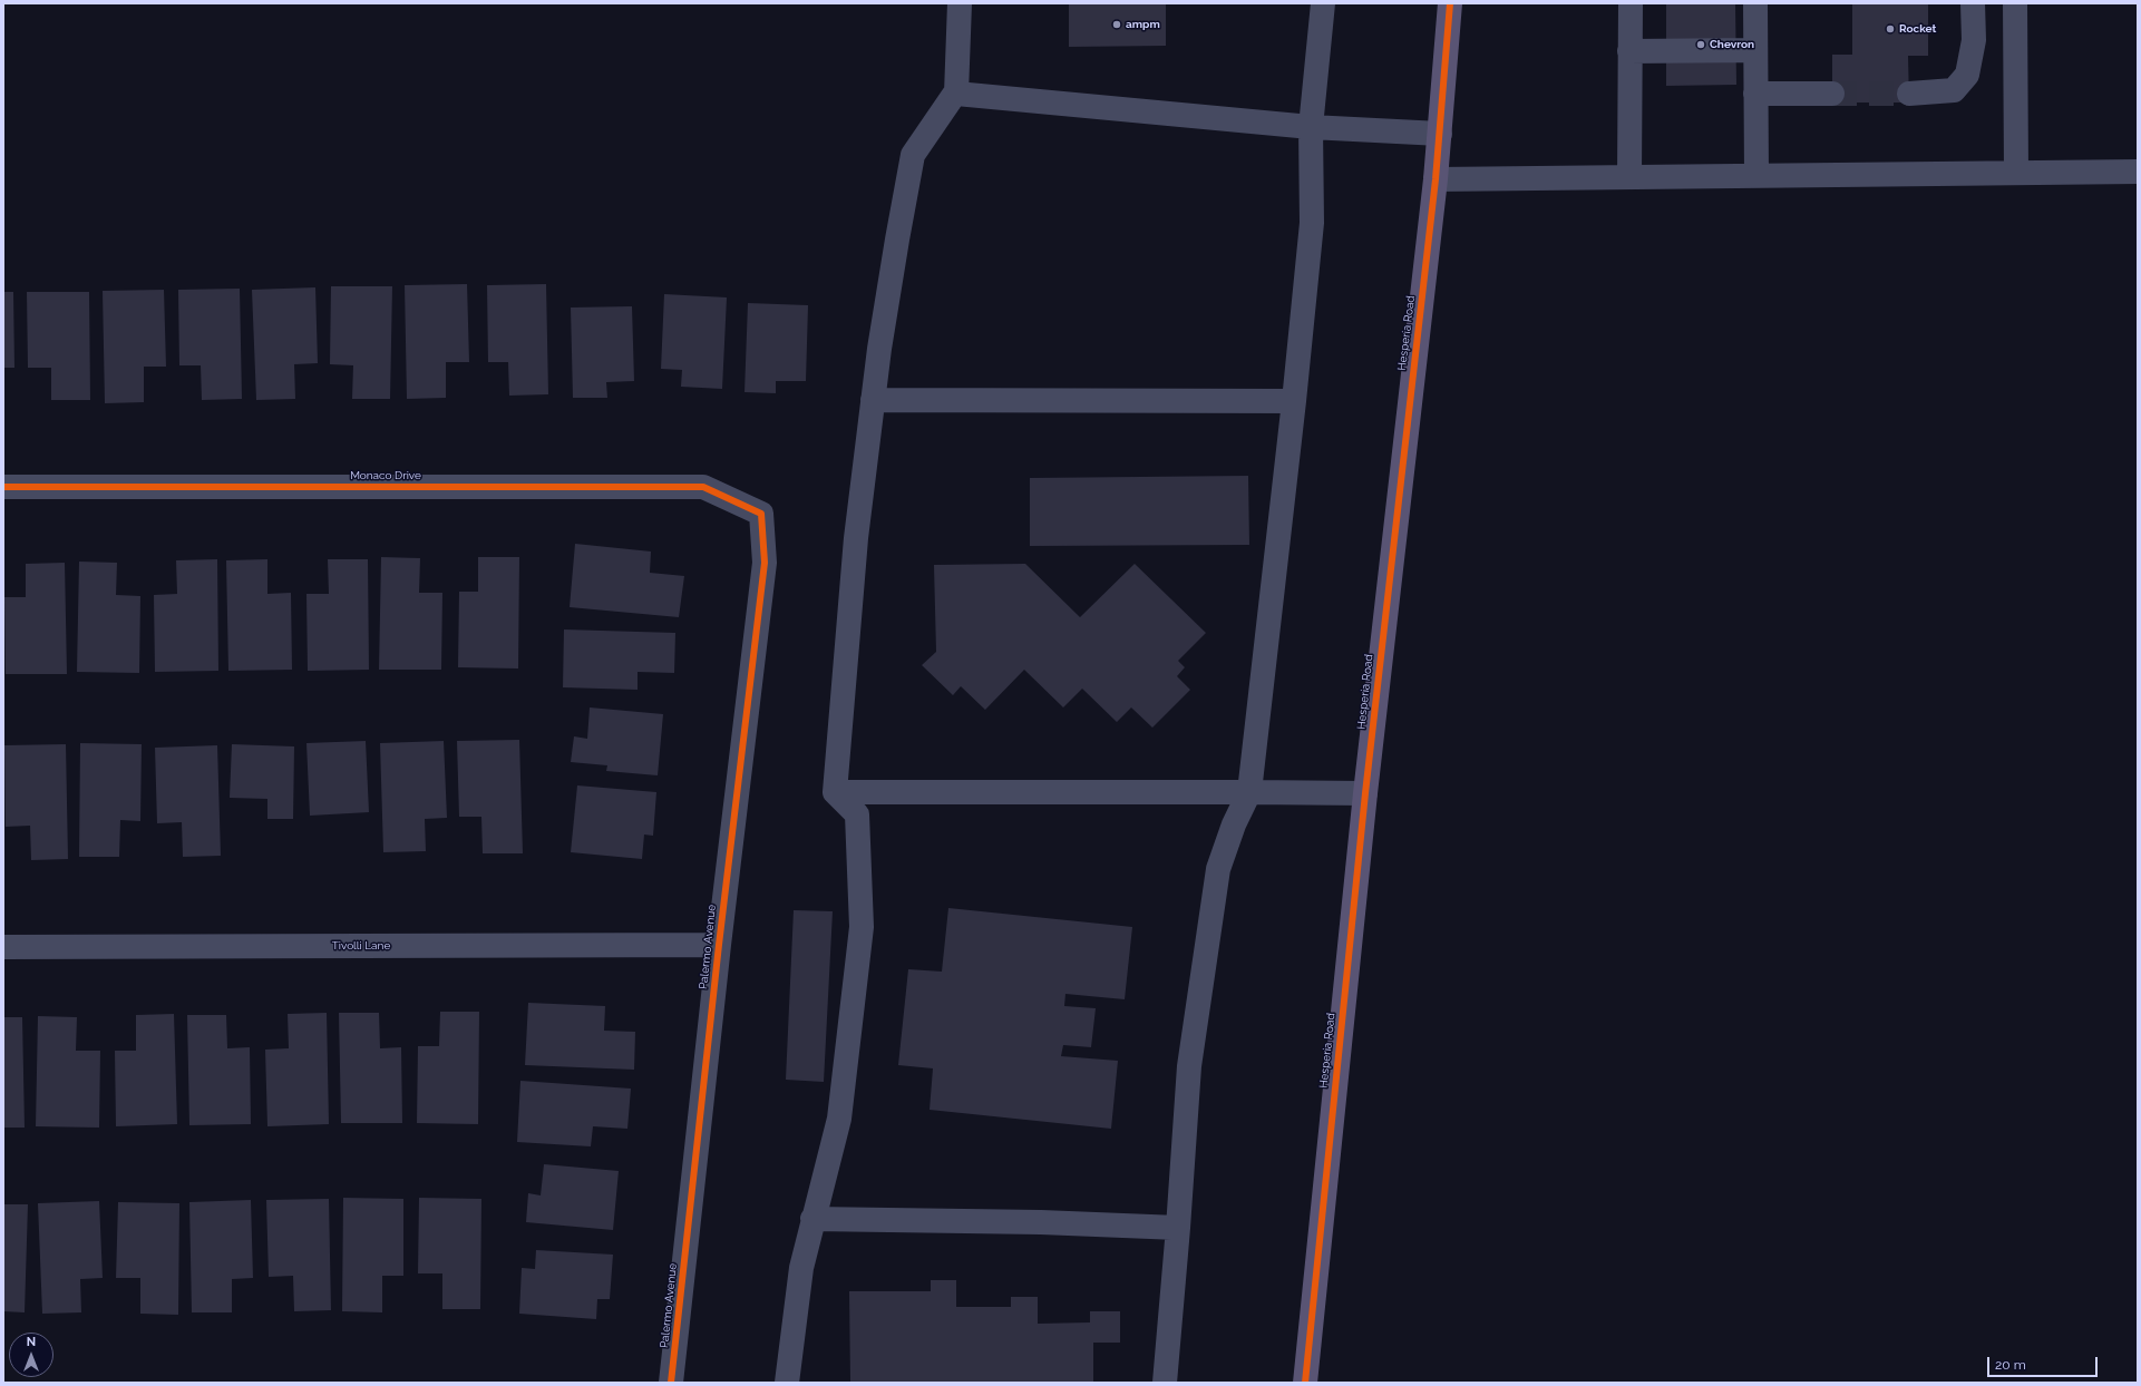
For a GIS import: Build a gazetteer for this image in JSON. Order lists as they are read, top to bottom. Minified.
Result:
{"streets":{"main road":["Hesperia Road"],"street":["Monaco Drive","Tivolli Lane","Palermo Avenue"]},"crossings":[["Monaco Drive","Palermo Avenue"],["Tivolli Lane","Palermo Avenue"]],"places":["ampm","Rocket","Chevron"],"scale_bar":"20 m","north":"top"}
